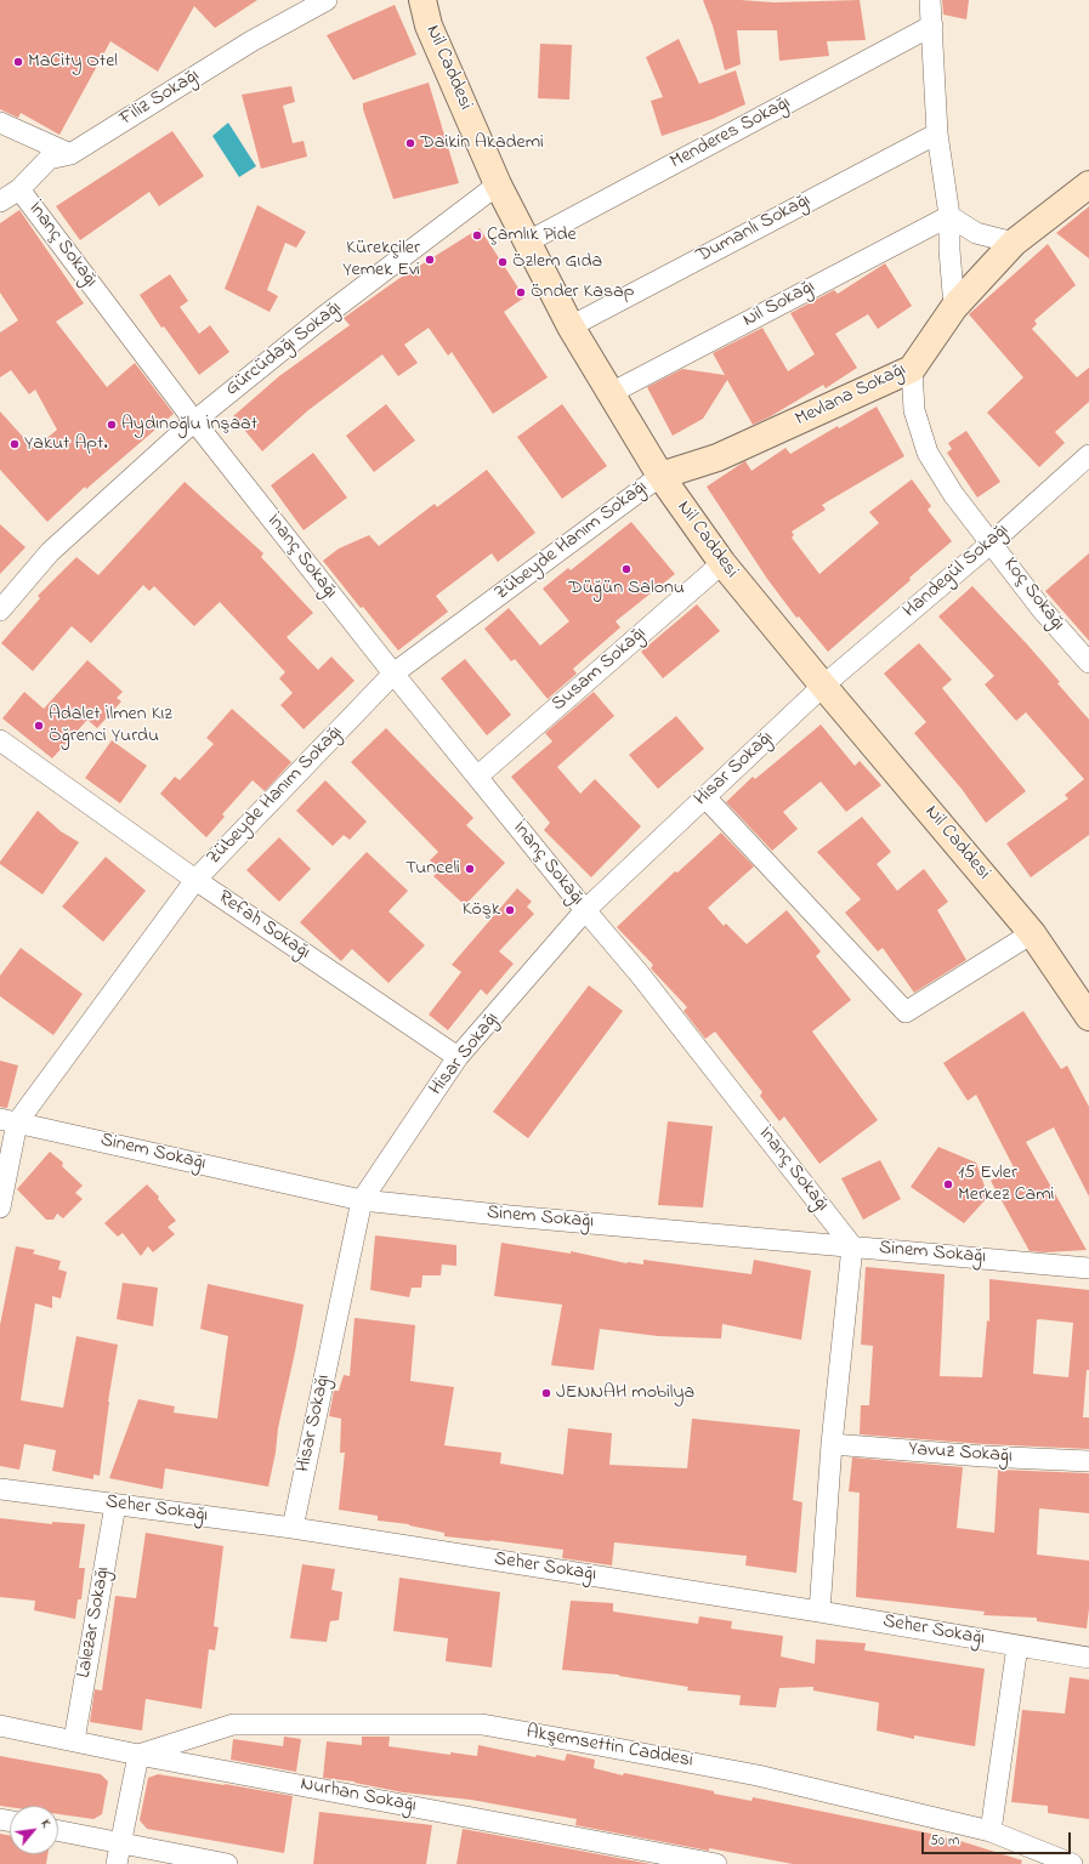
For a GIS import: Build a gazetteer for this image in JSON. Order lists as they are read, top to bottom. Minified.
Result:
{"streets":{"street":["Nil Caddesi","Filiz Sokağı","Menderes Sokağı","Dumanlı Sokağı","İnanç Sokağı","Nil Sokağı","Gürcüdağı Sokağı","Mevlana Sokağı","Zübeyde Hanım Sokağı","Handegül Sokağı","Koç Sokağı","Susam Sokağı","Hisar Sokağı","Refah Sokağı","Sinem Sokağı","Yavuz Sokağı","Seher Sokağı","Lalezar Sokağı","Akşemsettin Caddesi","Nurhan Sokağı"]},"crossings":[["Nil Caddesi","Menderes Sokağı"],["Nil Caddesi","Dumanlı Sokağı"],["Nil Caddesi","Nil Sokağı"],["Nil Caddesi","Gürcüdağı Sokağı"],["Nil Caddesi","Mevlana Sokağı"],["Nil Caddesi","Zübeyde Hanım Sokağı"],["Nil Caddesi","Handegül Sokağı"],["Nil Caddesi","Susam Sokağı"],["Nil Caddesi","Hisar Sokağı"],["Filiz Sokağı","İnanç Sokağı"],["İnanç Sokağı","Gürcüdağı Sokağı"],["İnanç Sokağı","Zübeyde Hanım Sokağı"],["İnanç Sokağı","Susam Sokağı"],["İnanç Sokağı","Hisar Sokağı"],["İnanç Sokağı","Sinem Sokağı"],["Mevlana Sokağı","Zübeyde Hanım Sokağı"],["Mevlana Sokağı","Koç Sokağı"],["Zübeyde Hanım Sokağı","Refah Sokağı"],["Zübeyde Hanım Sokağı","Sinem Sokağı"],["Handegül Sokağı","Koç Sokağı"],["Handegül Sokağı","Hisar Sokağı"],["Hisar Sokağı","Refah Sokağı"],["Hisar Sokağı","Sinem Sokağı"],["Hisar Sokağı","Seher Sokağı"],["Seher Sokağı","Lalezar Sokağı"],["Lalezar Sokağı","Nurhan Sokağı"],["Akşemsettin Caddesi","Nurhan Sokağı"]],"places":["MaCity Otel","Daikin Akademi","Çamlık Pide","Kürekçiler Yemek Evi","Özlem Gıda","Önder Kasap","Aydınoğlu İnşaat","Yakut Apt.","Düğün Salonu","Adalet İlmen Kız Öğrenci Yurdu","Tunceli","Köşk","15 Evler Merkez Cami","JENNAH mobilya"],"scale_bar":"50 m","north":"top right"}
